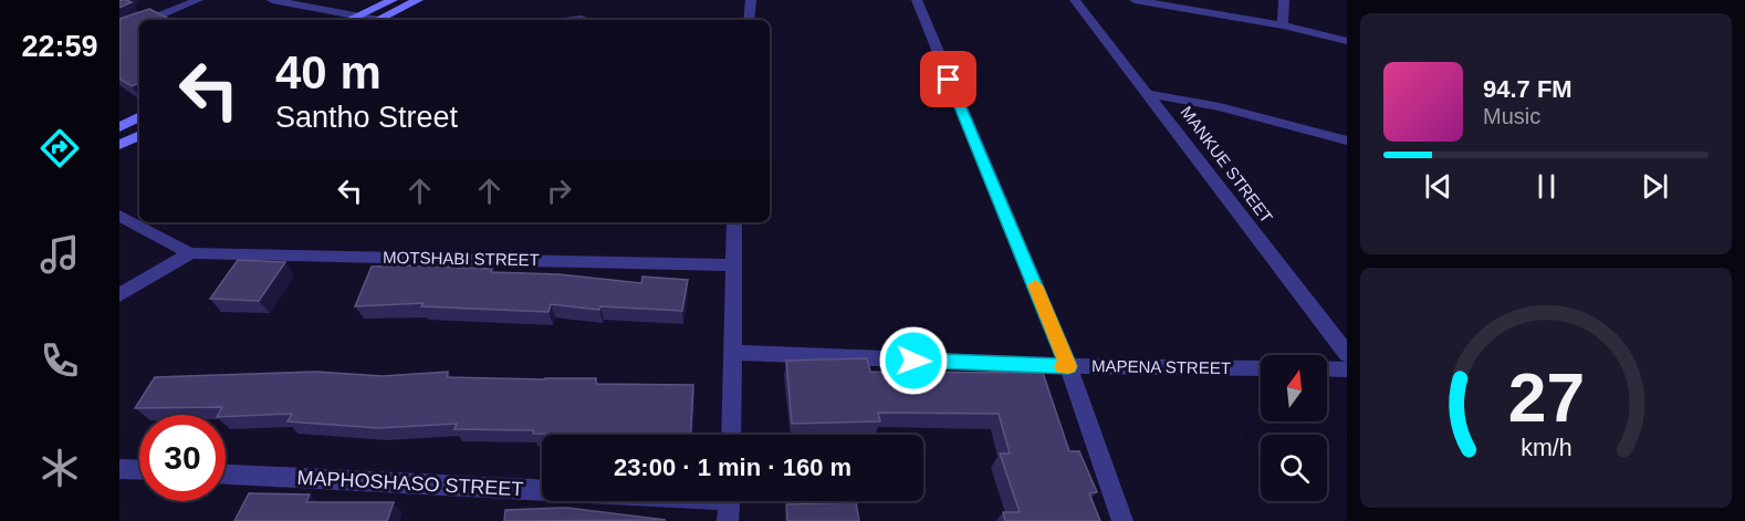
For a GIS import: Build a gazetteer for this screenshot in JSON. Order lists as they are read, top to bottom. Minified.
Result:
{"streets":{"street":["MANKUE STREET","MOTSHABI STREET","MAPENA STREET","MAPHOSHASO STREET"]},"north":"top","page":{"tabs":"22:59","turn":["40 m","Santho Street"],"song":["94.7 FM","Music"],"limit":"30","trip":"23:00 · 1 min · 160 m","gauge":["27","km/h"]}}
